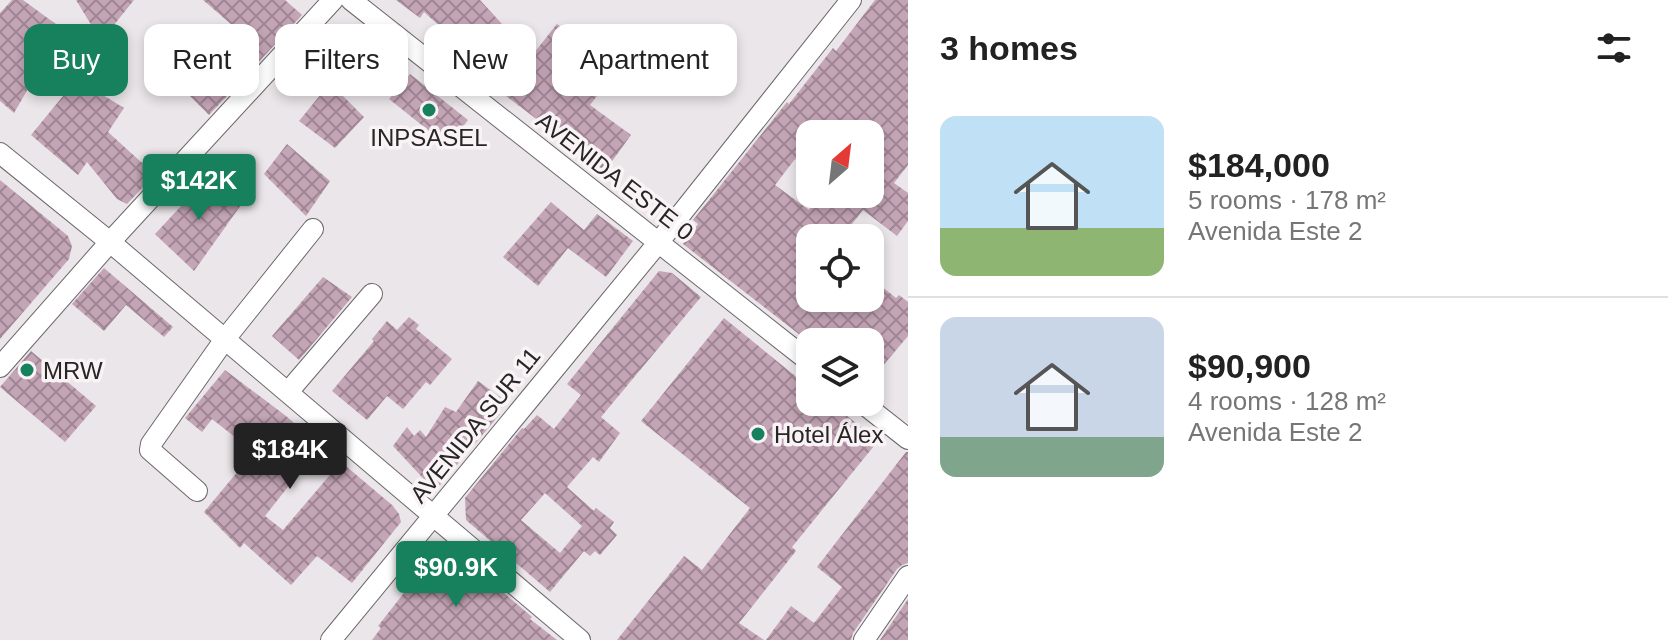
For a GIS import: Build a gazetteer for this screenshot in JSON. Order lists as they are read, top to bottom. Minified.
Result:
{"streets":{"street":["AVENIDA ESTE 0","AVENIDA SUR 11"]},"crossings":[["AVENIDA ESTE 0","AVENIDA SUR 11"]],"places":["INPSASEL","MRW","Hotel Álex"],"north":"top right","page":{"heading":"3 homes","chip":["Buy","Rent","Filters","New","Apartment"],"list":[{"name":"$184,000","note":"5 rooms · 178 m² · Avenida Este 2"},{"name":"$90,900","note":"4 rooms · 128 m² · Avenida Este 2"}],"price":["$142K","$184K","$90.9K"]}}
